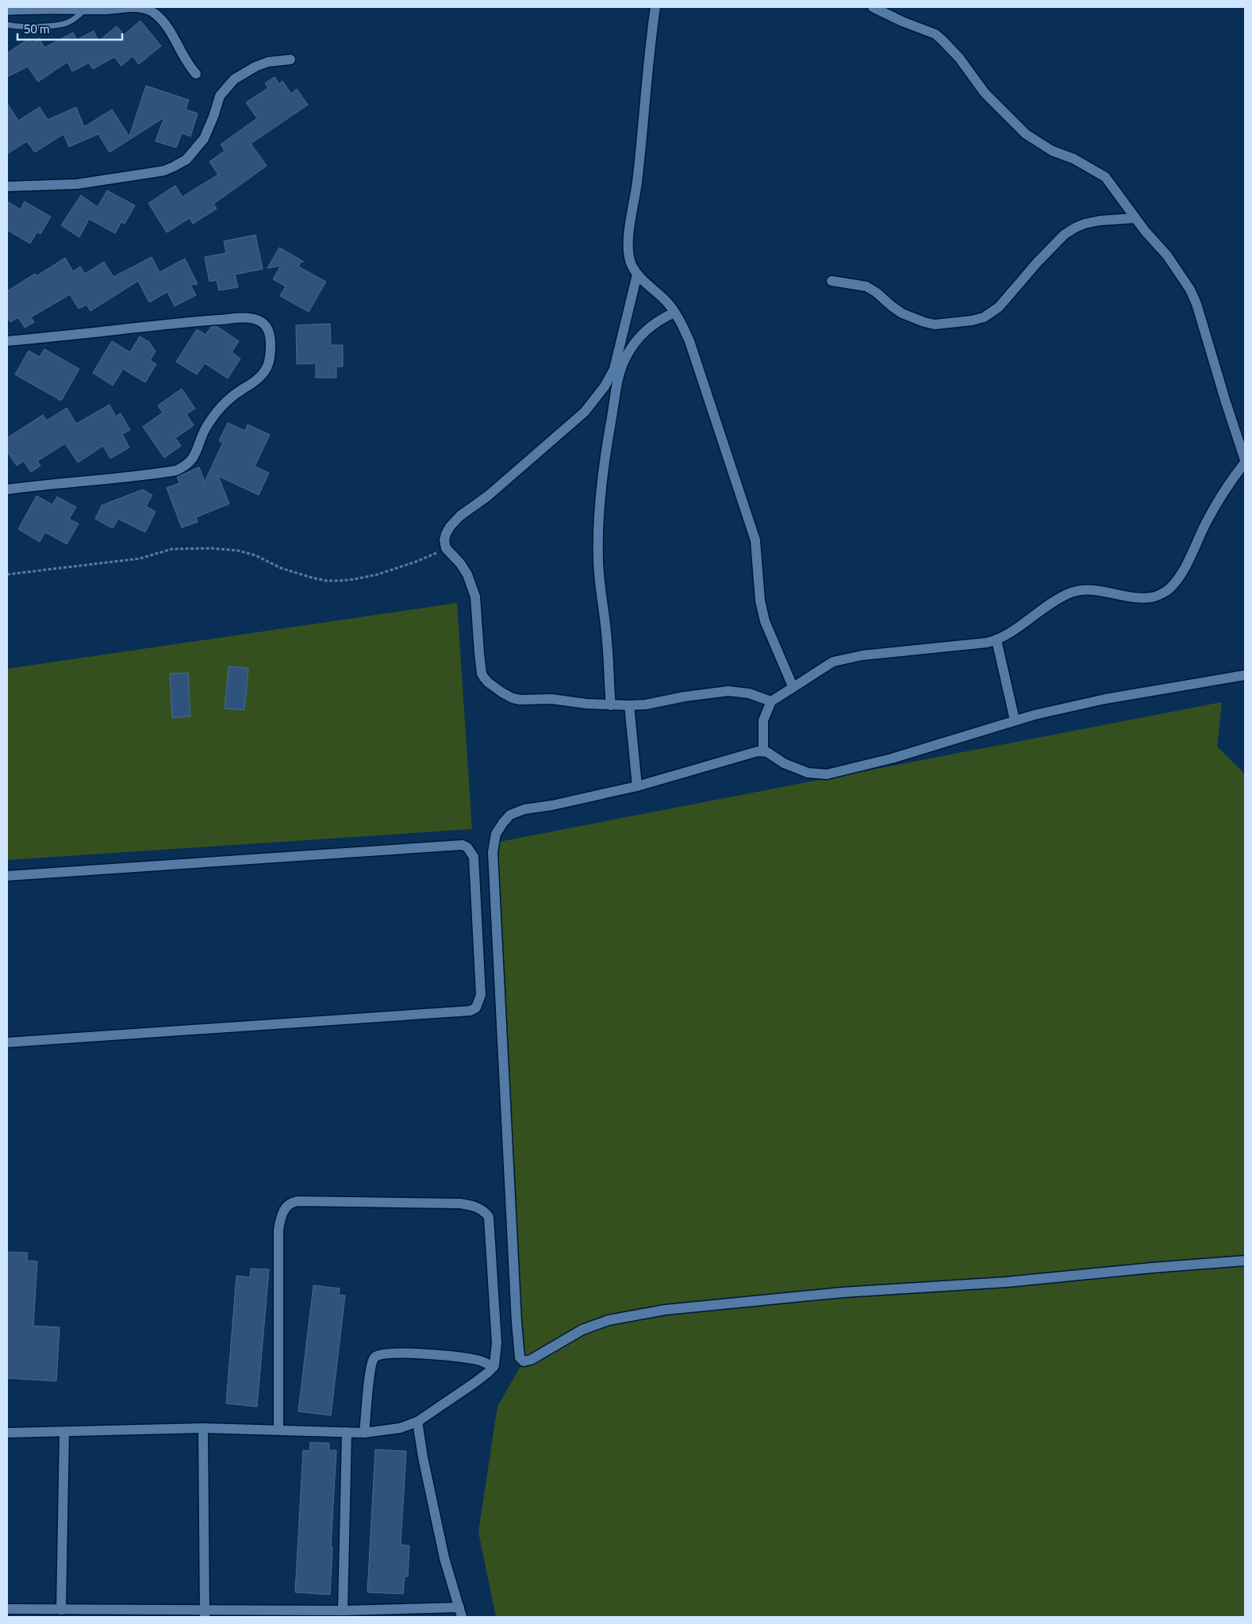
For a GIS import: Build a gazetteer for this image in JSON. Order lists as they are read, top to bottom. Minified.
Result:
{"scale_bar":"50 m"}
